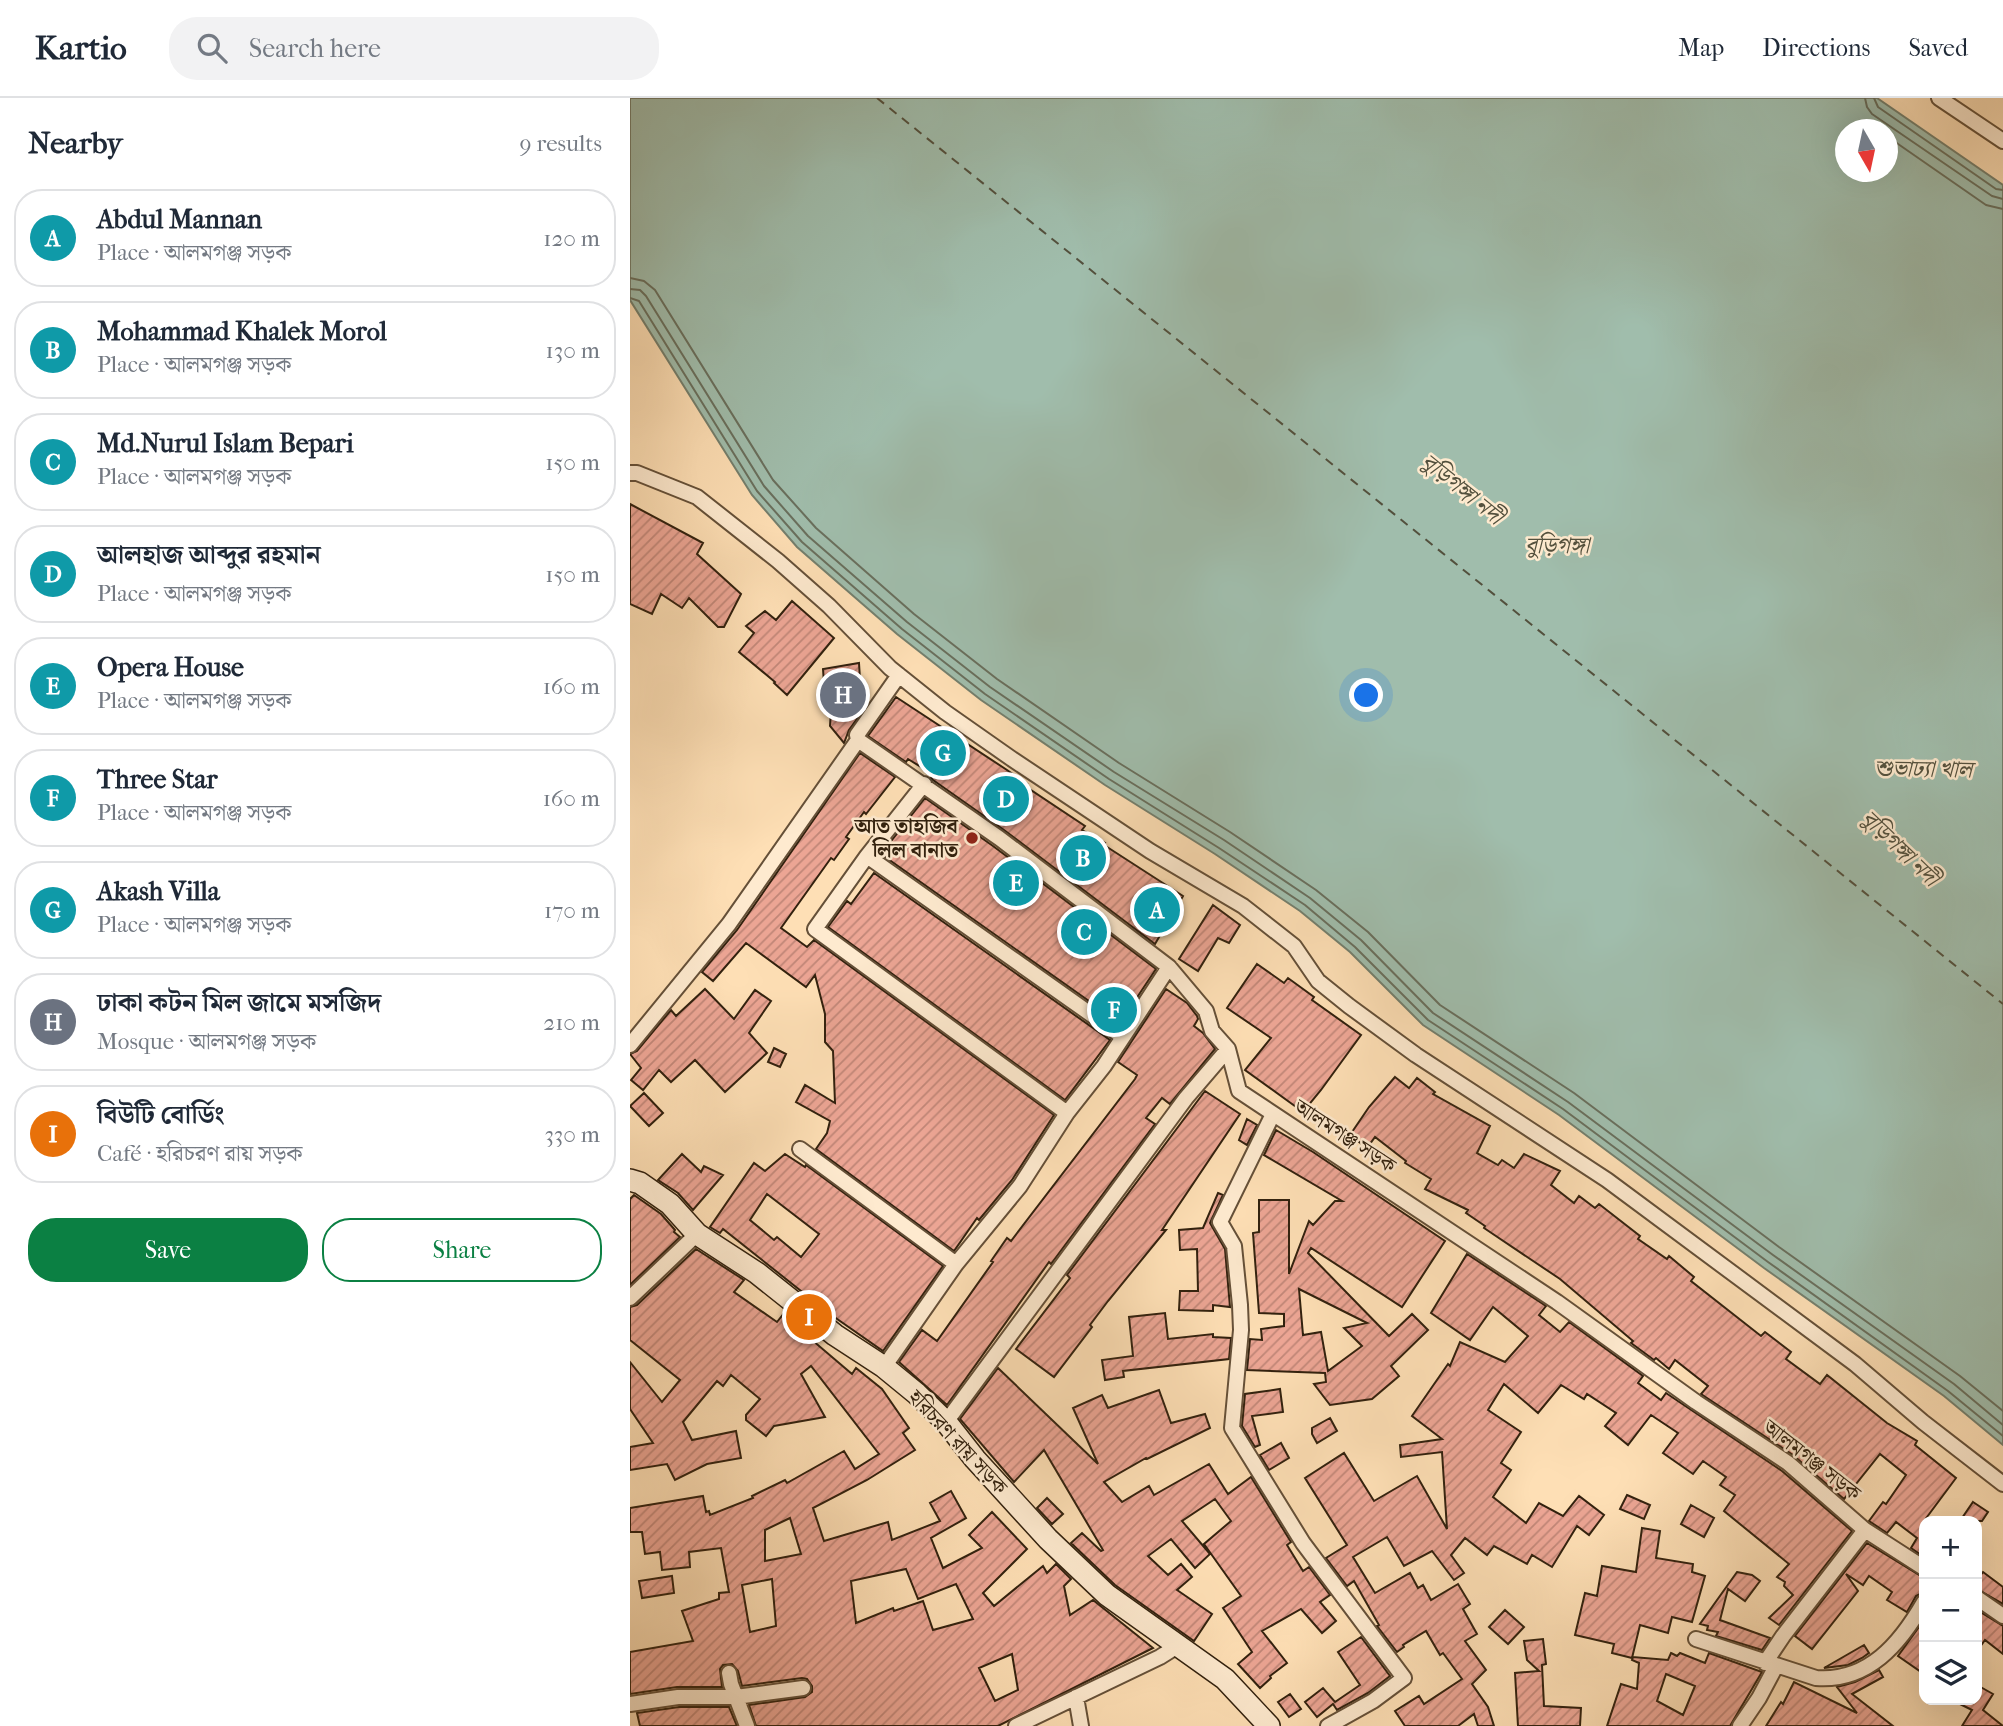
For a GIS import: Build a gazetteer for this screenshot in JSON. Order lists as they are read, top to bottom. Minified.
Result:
{"streets":{"main road":["হরিচরণ রায় সড়ক"],"street":["আলমগঞ্জ সড়ক"]},"water":["বুড়িগঙ্গা নদী","বুড়িগঙ্গা","শুভাঢ্যা খাল"],"places":["আত তাহজিব লিল বানাত"],"north":"bottom","page":{"header":"Kartio","search":"Search here","nav":["Map","Directions","Saved"],"heading":["Nearby","9 results"],"list":[{"mark":"A","name":"Abdul Mannan","note":"Place · আলমগঞ্জ সড়ক","value":"120 m"},{"mark":"B","name":"Mohammad Khalek Morol","note":"Place · আলমগঞ্জ সড়ক","value":"130 m"},{"mark":"C","name":"Md.Nurul Islam Bepari","note":"Place · আলমগঞ্জ সড়ক","value":"150 m"},{"mark":"D","name":"আলহাজ আব্দুর রহমান","note":"Place · আলমগঞ্জ সড়ক","value":"150 m"},{"mark":"E","name":"Opera House","note":"Place · আলমগঞ্জ সড়ক","value":"160 m"},{"mark":"F","name":"Three Star","note":"Place · আলমগঞ্জ সড়ক","value":"160 m"},{"mark":"G","name":"Akash Villa","note":"Place · আলমগঞ্জ সড়ক","value":"170 m"},{"mark":"H","name":"ঢাকা কটন মিল জামে মসজিদ","note":"Mosque · আলমগঞ্জ সড়ক","value":"210 m"},{"mark":"I","name":"বিউটি বোর্ডিং","note":"Café · হরিচরণ রায় সড়ক","value":"330 m"}],"pins":["H","G","D","B","E","A","C","F","I"],"buttons":["Save","Share"],"map_buttons":["+","−"]}}
